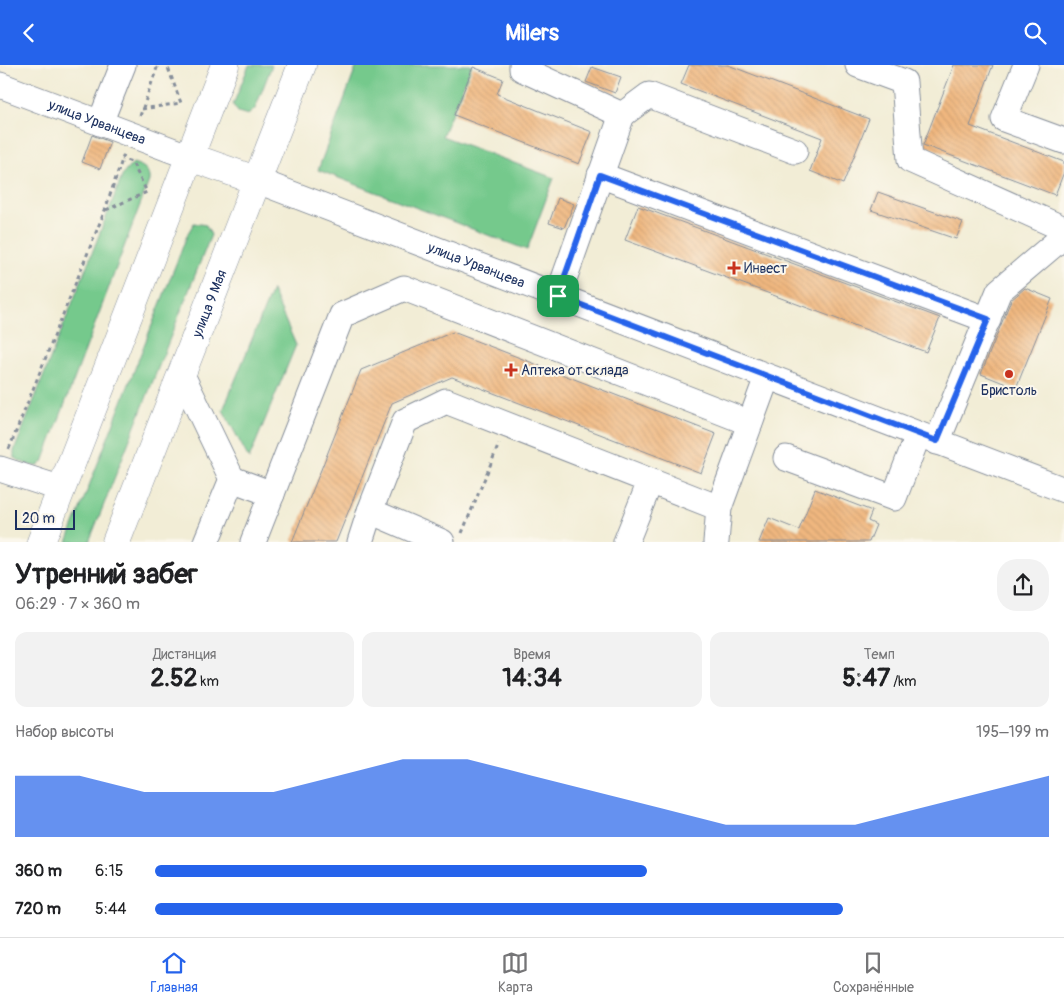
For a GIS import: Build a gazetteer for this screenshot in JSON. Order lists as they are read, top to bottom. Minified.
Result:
{"streets":{"main road":["улица Урванцева","улица 9 Мая"]},"crossings":[["улица Урванцева","улица 9 Мая"]],"places":{"health":["Инвест","Аптека от склада"],"other":["Бристоль"]},"scale_bar":"20 m","page":{"header":"Milers","scale":"20 m","heading":["Утренний забег","06:29 · 7 × 360 m"],"stats":[["Дистанция","2.52 km"],["Время","14:34"],["Темп","5:47 /km"]],"chart":["Набор высоты","195–199 m"],"list":[{"name":"360 m","note":"6:15"},{"name":"720 m","note":"5:44"}],"tabs":["Главная","Карта","Сохранённые"]}}
